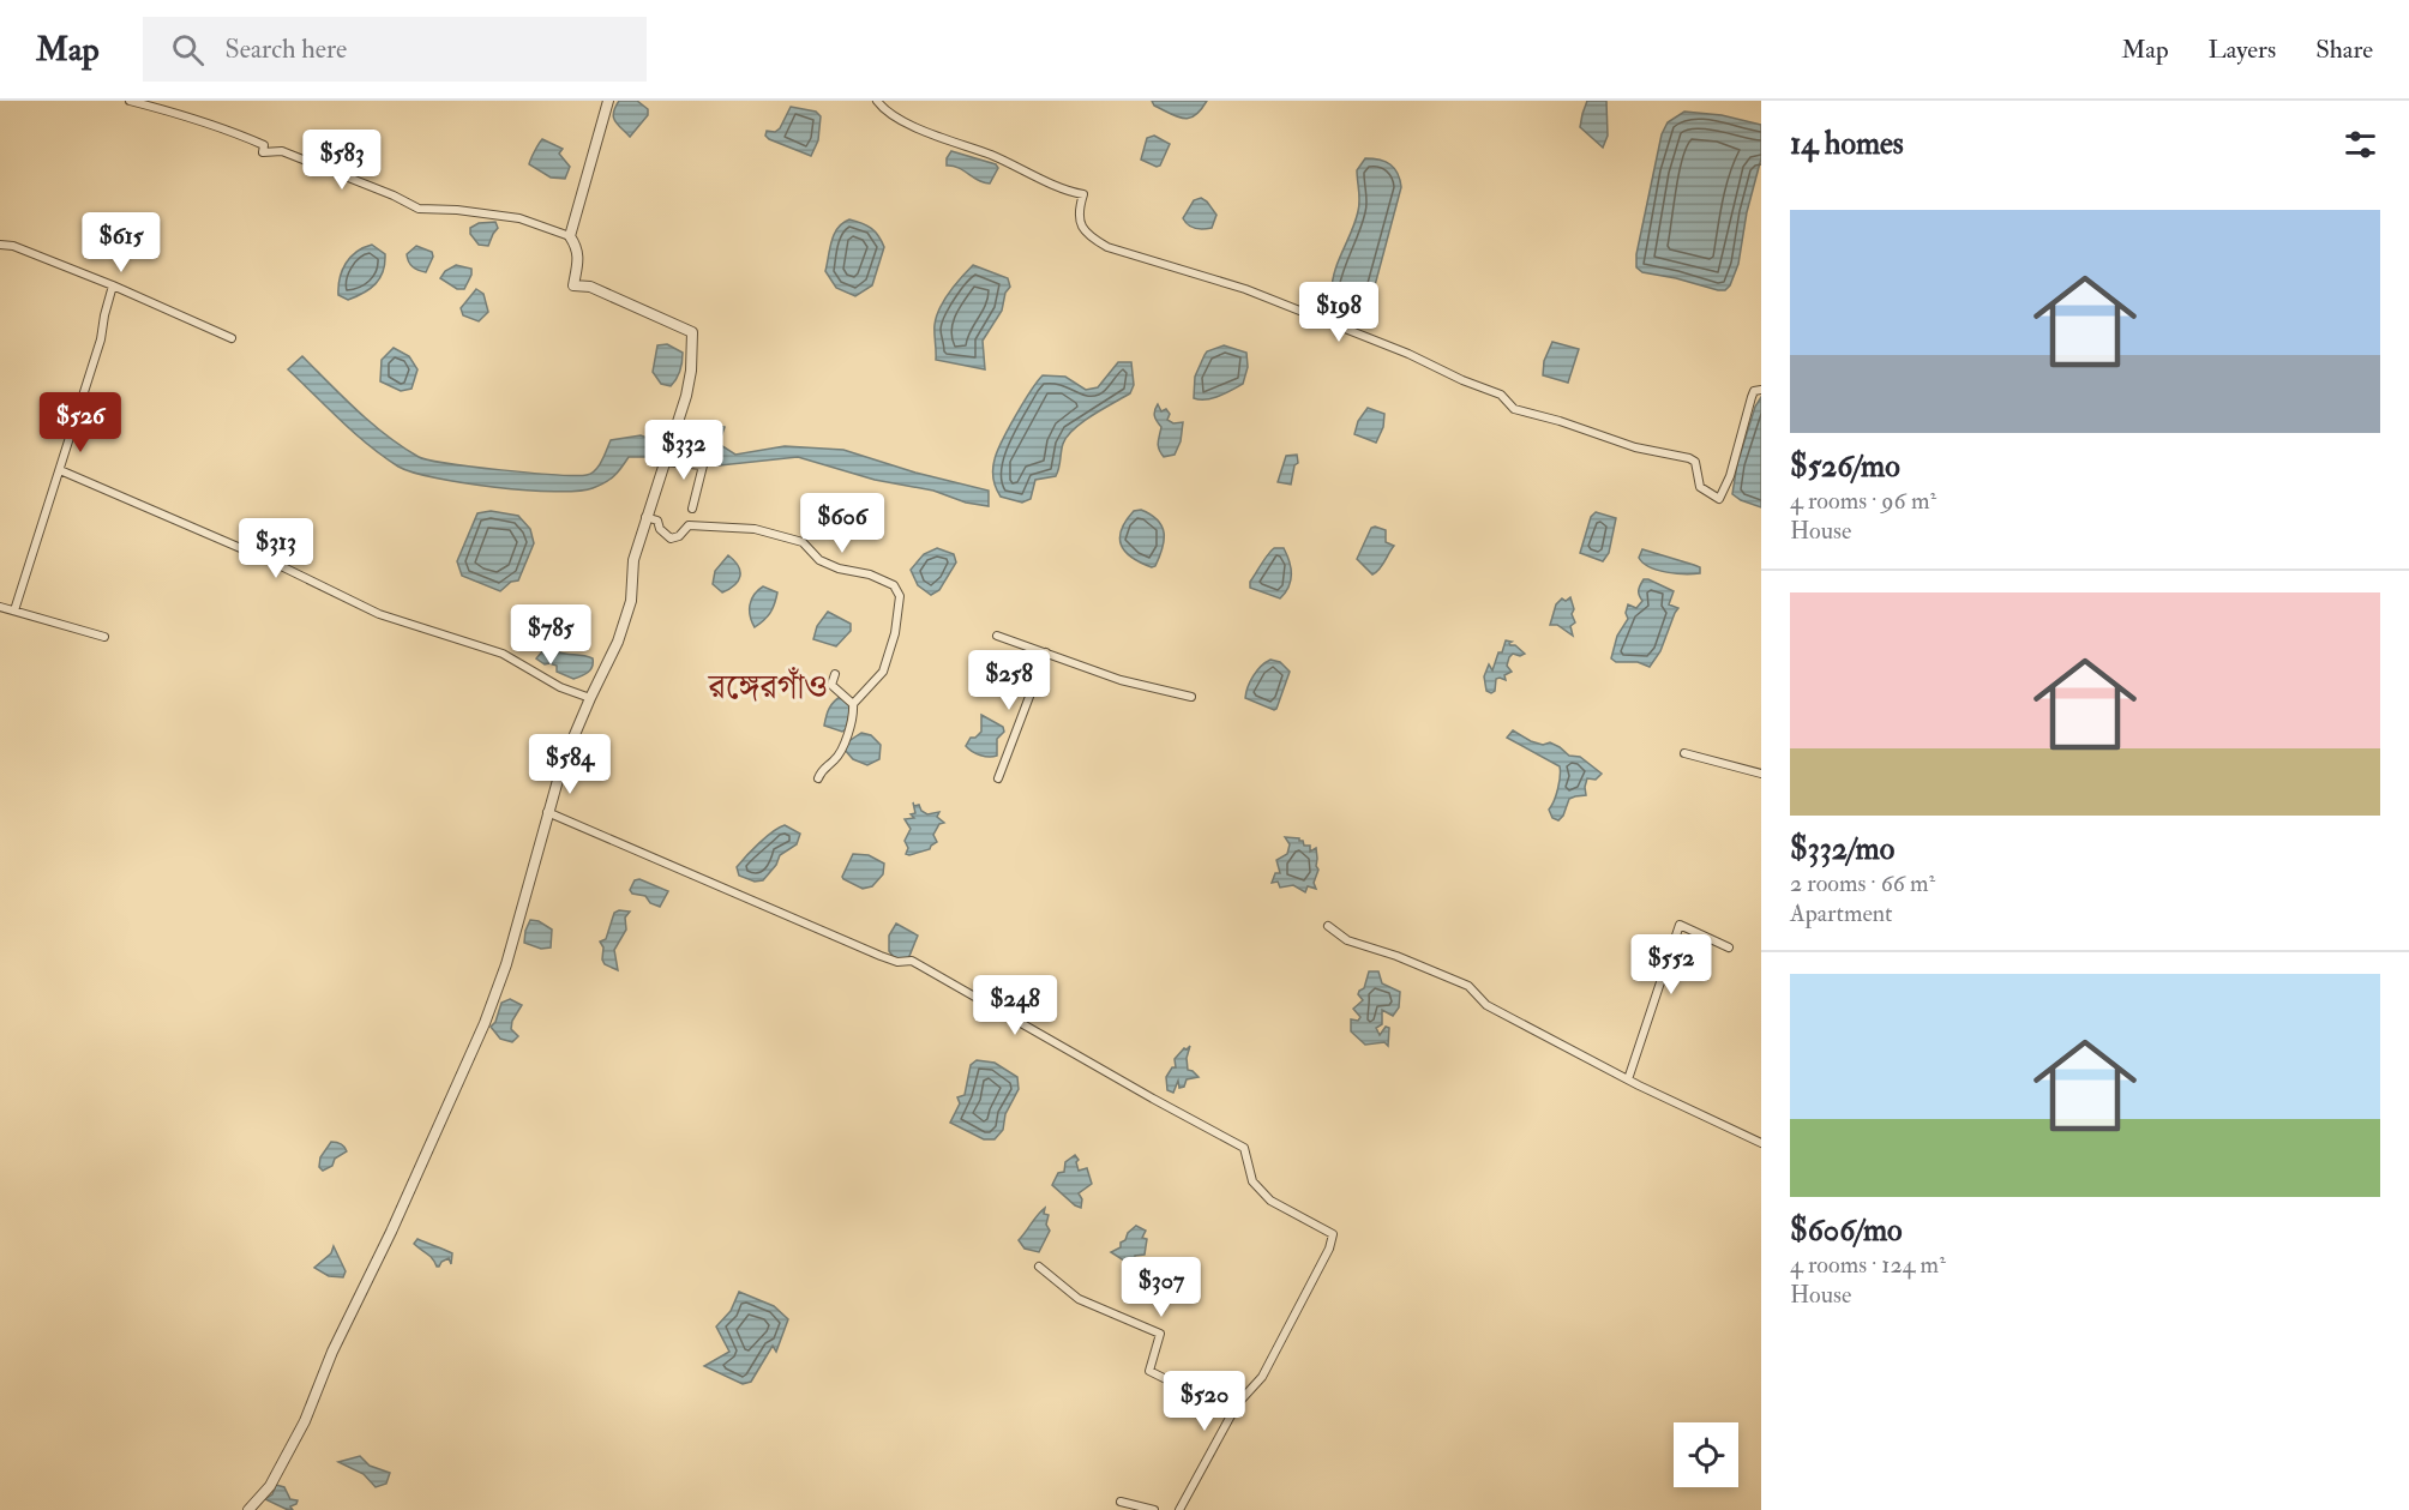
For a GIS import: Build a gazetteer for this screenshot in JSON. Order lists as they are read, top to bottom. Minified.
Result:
{"districts":["রঙ্গেরগাঁও"],"page":{"header":"Map","search":"Search here","nav":["Map","Layers","Share"],"heading":"14 homes","price":["$583","$615","$198","$526","$332","$606","$313","$785","$258","$584","$552","$248","$307","$520"],"list":[{"name":"$526/mo","note":"4 rooms · 96 m² · House"},{"name":"$332/mo","note":"2 rooms · 66 m² · Apartment"},{"name":"$606/mo","note":"4 rooms · 124 m² · House"}]}}
